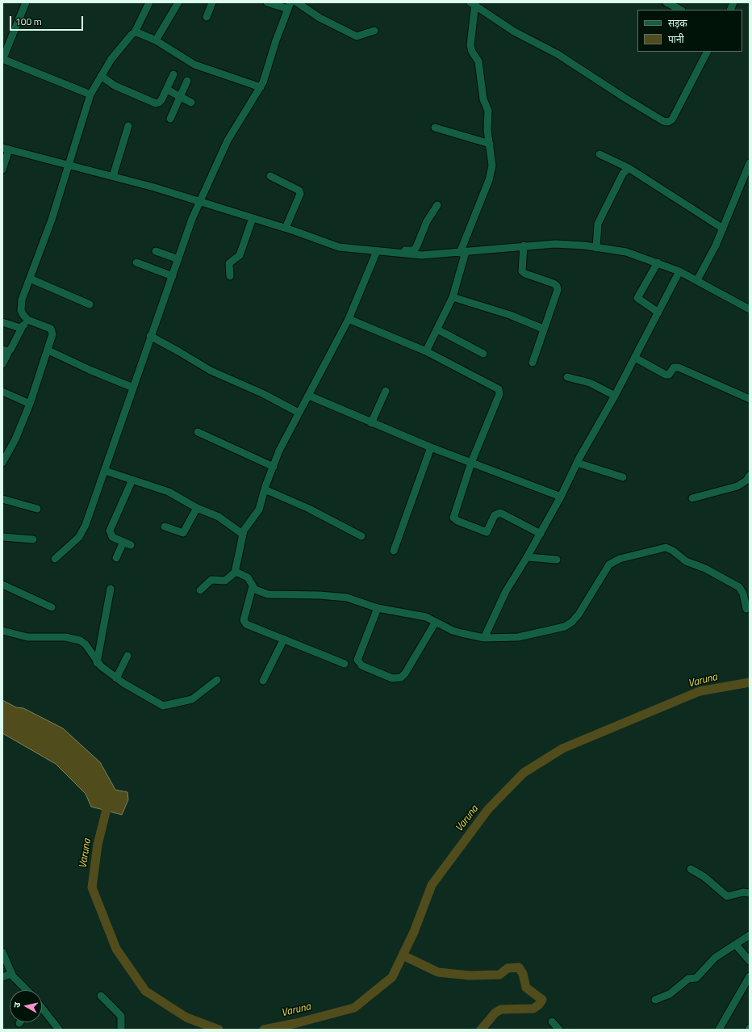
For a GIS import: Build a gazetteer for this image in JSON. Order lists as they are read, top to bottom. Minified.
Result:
{"water":["Varuna"],"legend":["सड़क","पानी"],"scale_bar":"100 m","north":"left"}
